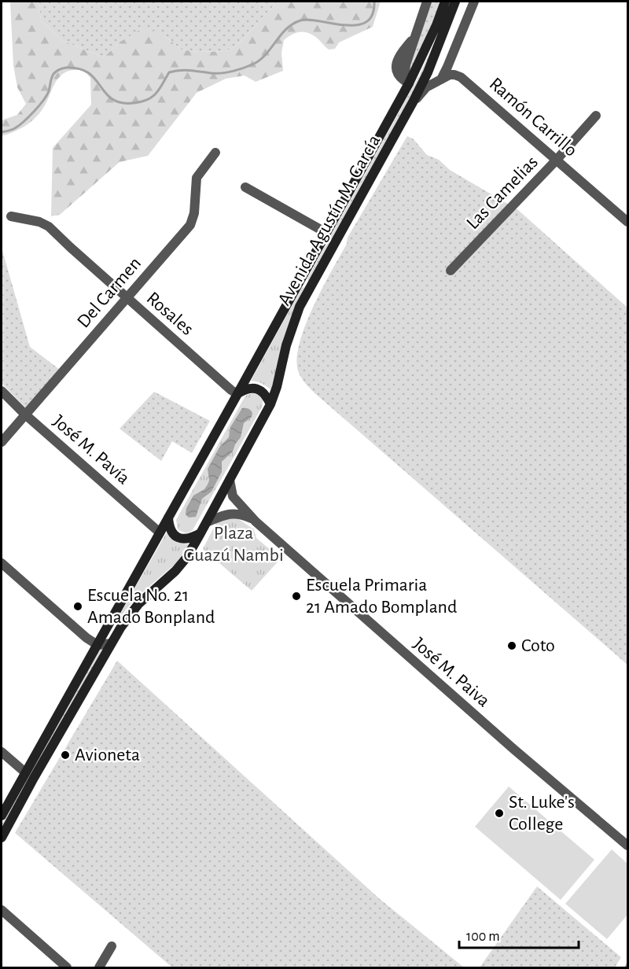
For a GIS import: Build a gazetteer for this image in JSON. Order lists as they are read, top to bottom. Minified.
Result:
{"streets":{"main road":["Avenida Agustín M. García"],"street":["Ramón Carrillo","Las Camelias","Del Carmen","Rosales","José M. Pavía","José M. Paiva"]},"crossings":[["Ramón Carrillo","Las Camelias"],["Avenida Agustín M. García","Rosales"],["Avenida Agustín M. García","José M. Pavía"],["Del Carmen","Rosales"],["Del Carmen","José M. Pavía"]],"parks":["Plaza Guazú Nambi"],"places":["Escuela Primaria 21 Amado Bompland","Escuela No. 21 Amado Bonpland","Coto","Avioneta","St. Luke's College"],"scale_bar":"100 m"}
